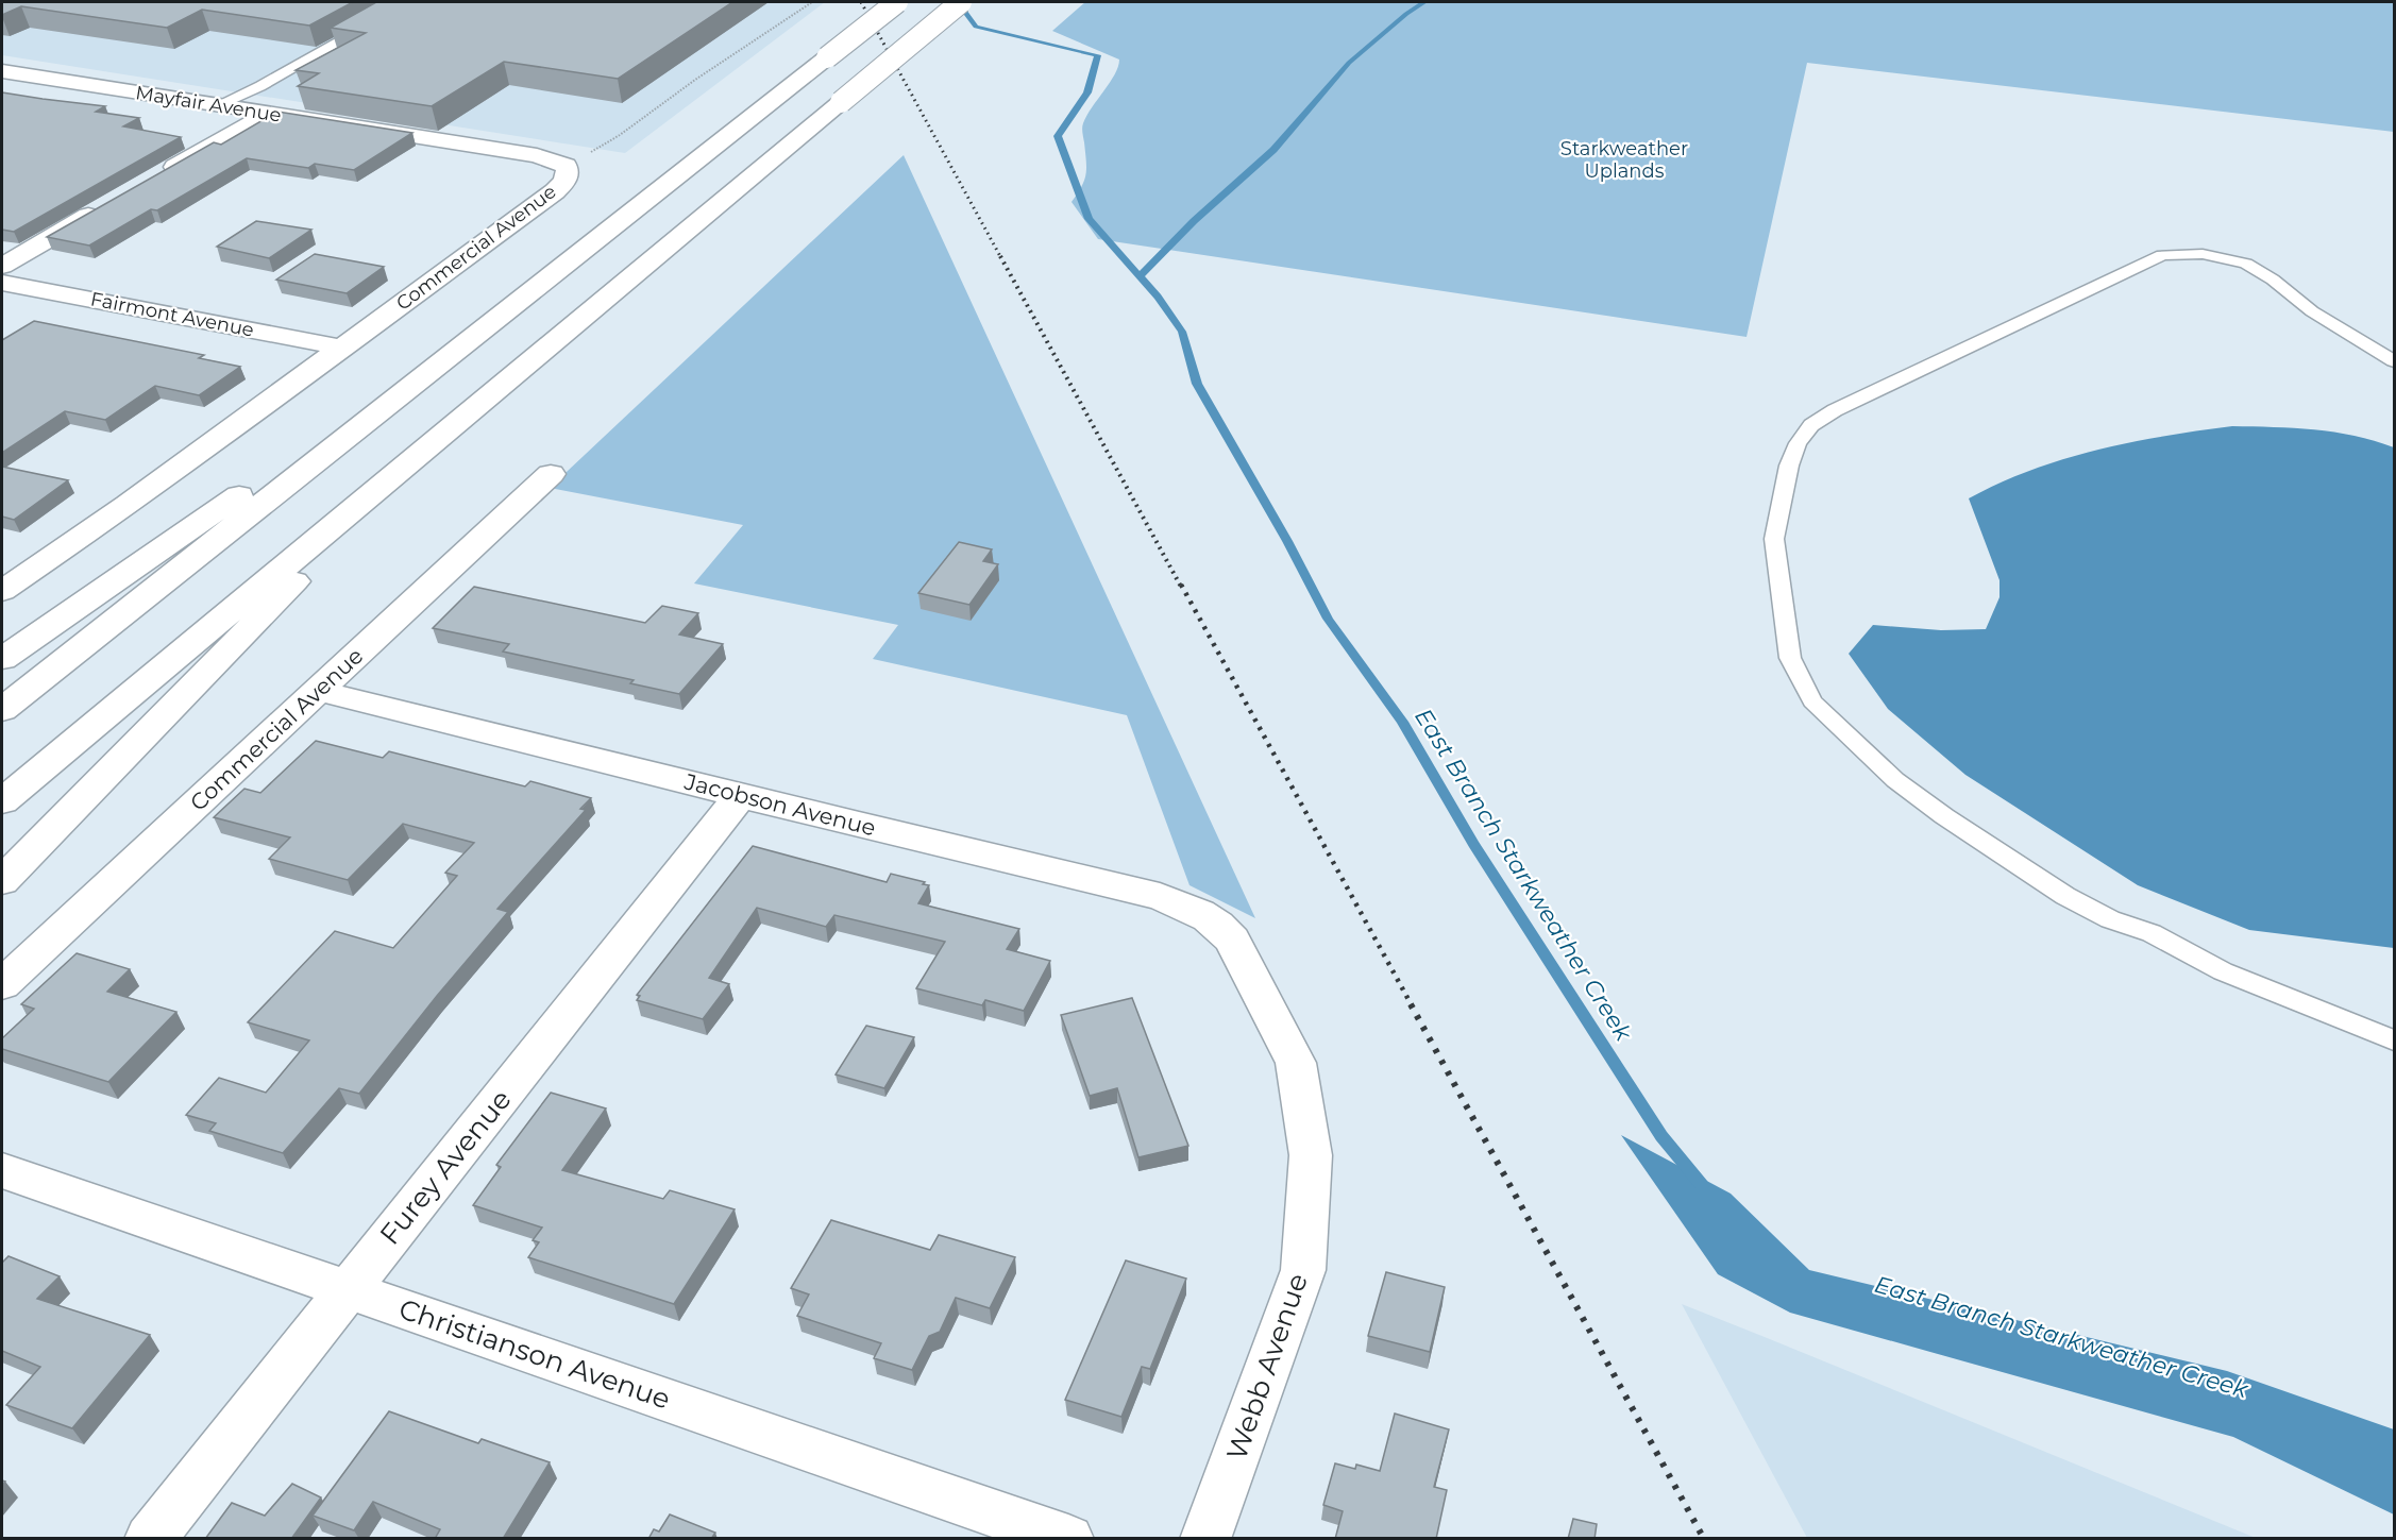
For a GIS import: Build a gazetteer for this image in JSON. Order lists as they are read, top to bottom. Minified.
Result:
{"streets":{"main road":["Mayfair Avenue","Commercial Avenue","Fairmont Avenue","Jacobson Avenue","Furey Avenue","Christianson Avenue","Webb Avenue"]},"crossings":[["Mayfair Avenue","Commercial Avenue"],["Commercial Avenue","Fairmont Avenue"],["Commercial Avenue","Jacobson Avenue"],["Jacobson Avenue","Furey Avenue"],["Jacobson Avenue","Webb Avenue"],["Furey Avenue","Christianson Avenue"]],"water":["East Branch Starkweather Creek"],"parks":["Starkweather Uplands"]}
